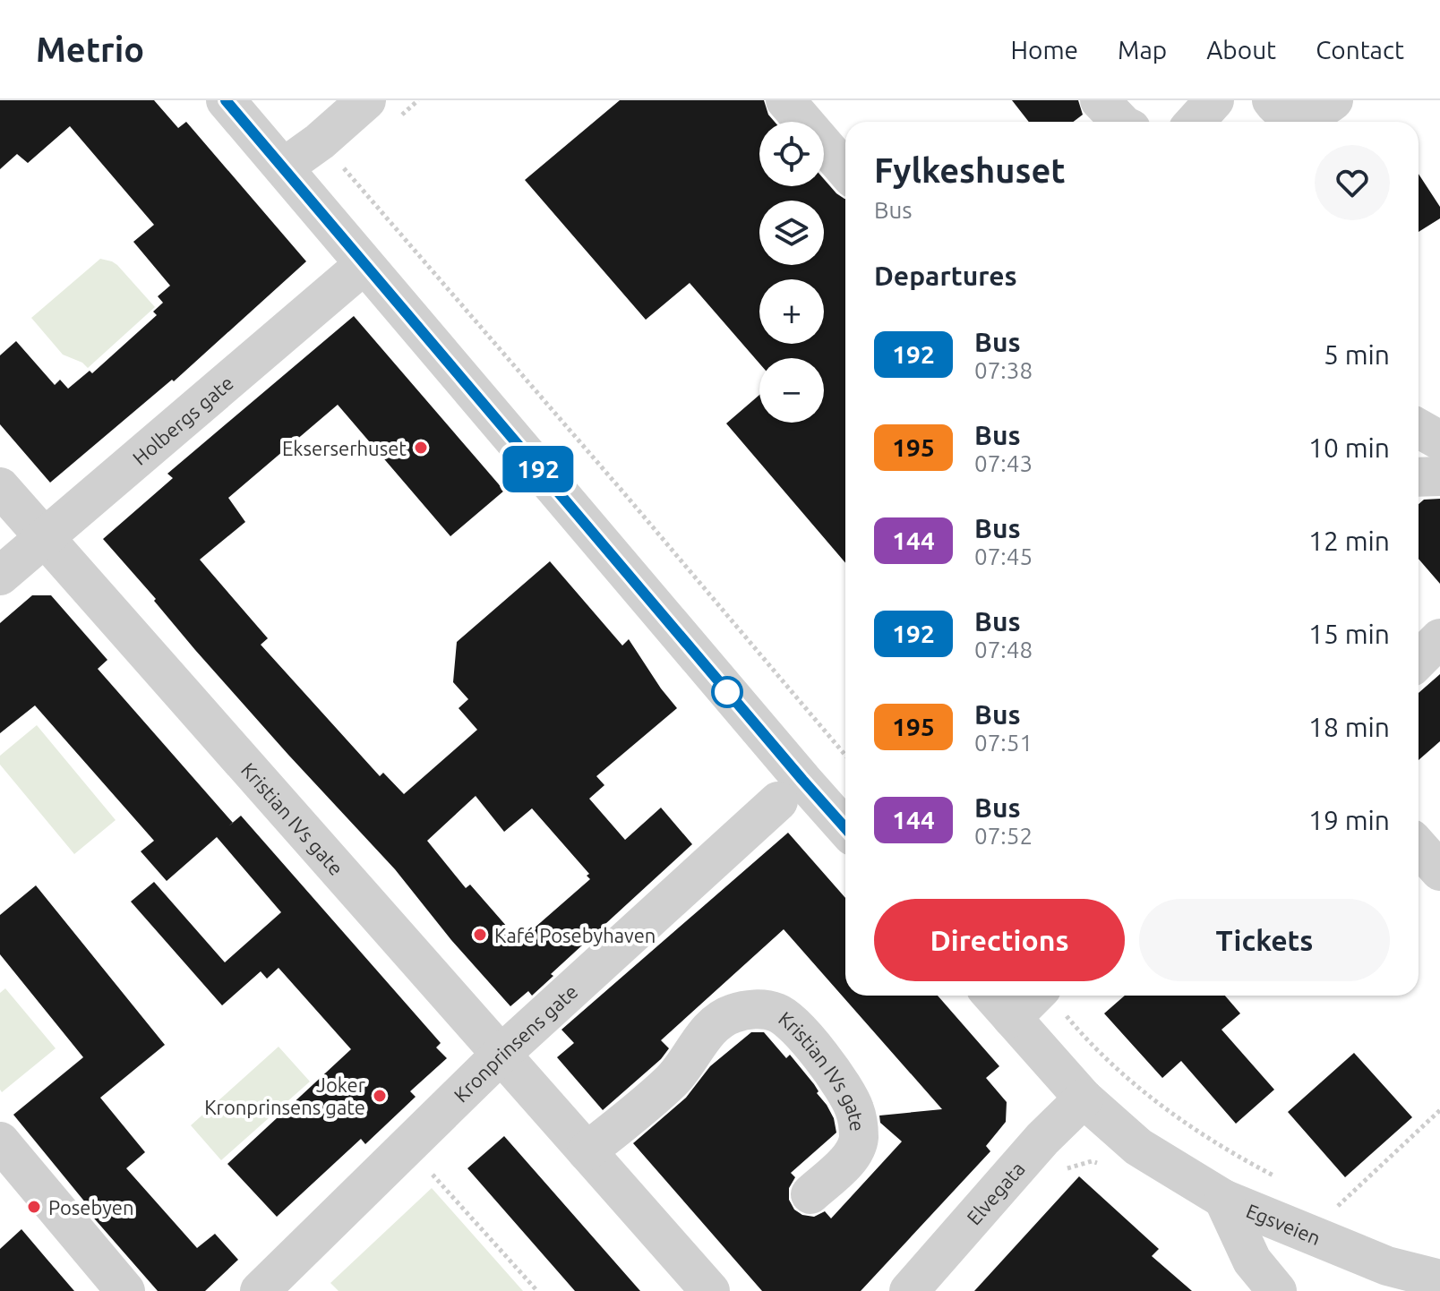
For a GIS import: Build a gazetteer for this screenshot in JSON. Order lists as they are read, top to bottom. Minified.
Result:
{"streets":{"street":["Holbergs gate","Kristian IVs gate","Kronprinsens gate","Elvegata","Egsveien"]},"crossings":[["Holbergs gate","Kristian IVs gate"],["Kristian IVs gate","Kronprinsens gate"],["Elvegata","Egsveien"]],"places":["Ekserserhuset","Kafé Posebyhaven","Joker Kronprinsens gate","Posebyen"],"lines":["bus line 192"],"page":{"header":"Metrio","nav":["Home","Map","About","Contact"],"on_map":"192","map_buttons":["+","−"],"heading":[["Fylkeshuset","Bus"],"Departures"],"list":[{"mark":"192","name":"Bus","note":"07:38","value":"5 min"},{"mark":"195","name":"Bus","note":"07:43","value":"10 min"},{"mark":"144","name":"Bus","note":"07:45","value":"12 min"},{"mark":"192","name":"Bus","note":"07:48","value":"15 min"},{"mark":"195","name":"Bus","note":"07:51","value":"18 min"},{"mark":"144","name":"Bus","note":"07:52","value":"19 min"}],"buttons":["Directions","Tickets"]}}
